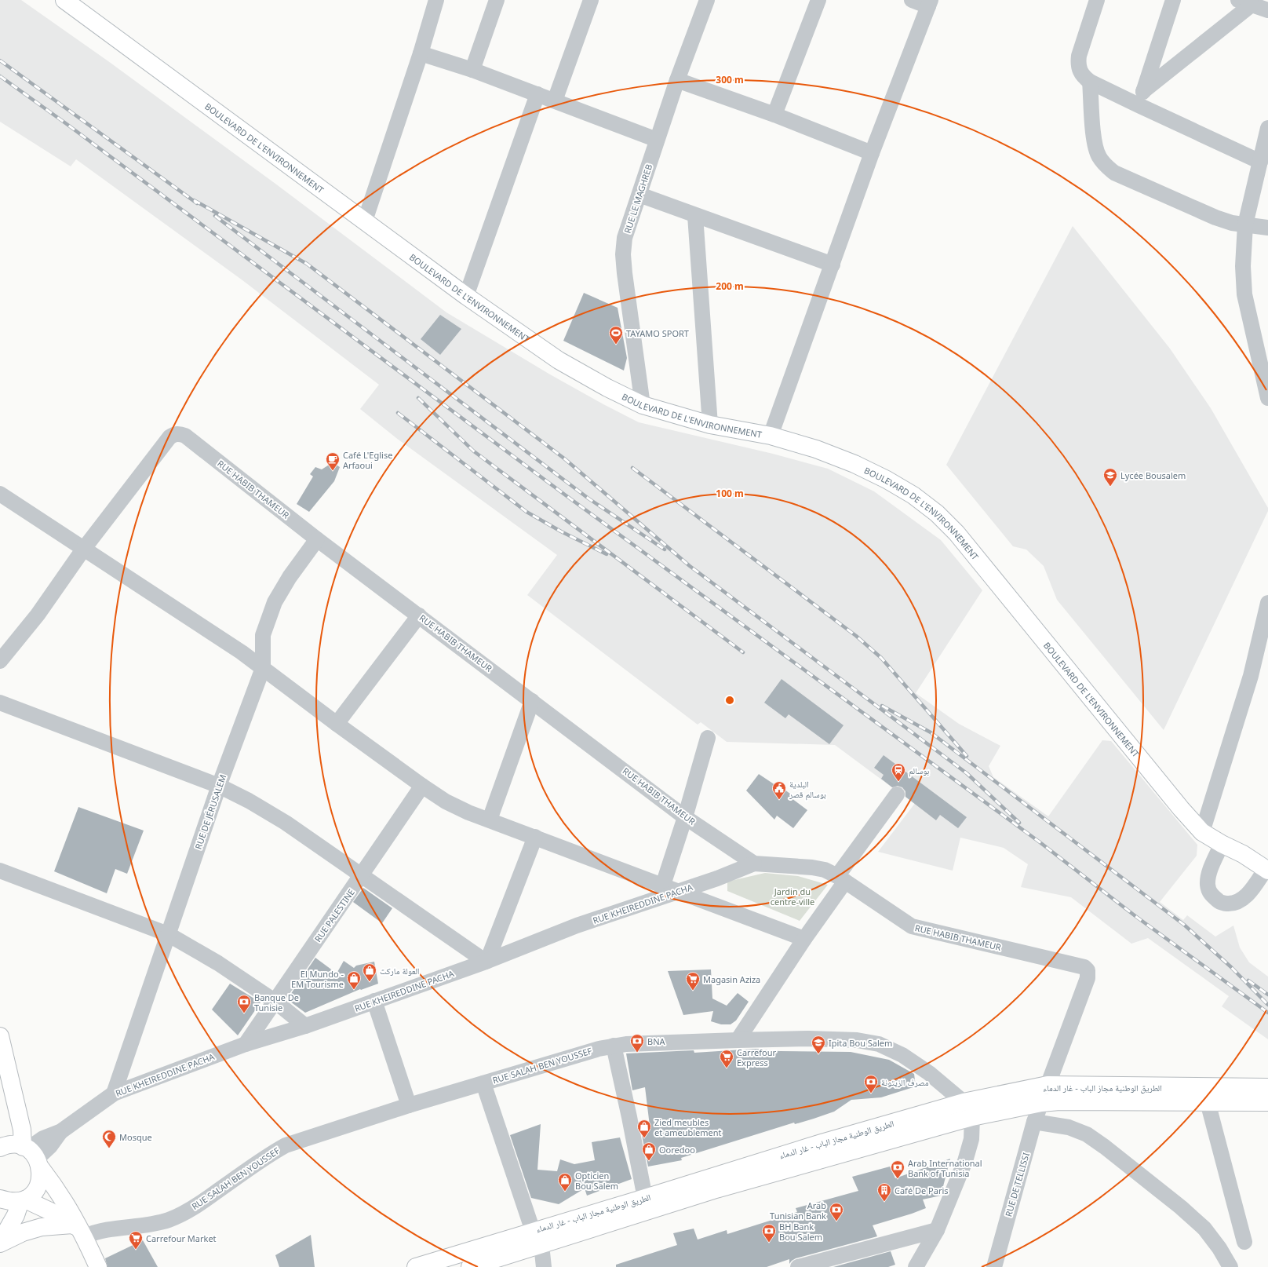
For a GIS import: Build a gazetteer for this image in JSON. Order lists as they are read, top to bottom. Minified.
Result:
{"streets":{"main road":["BOULEVARD DE L'ENVIRONNEMENT","الطريق الوطنية مجاز الباب - غار الدماء"],"street":["RUE LE MAGHREB","RUE HABIB THAMEUR","RUE DE JÉRUSALEM","RUE KHEIREDDINE PACHA","RUE PALESTINE","RUE SALAH BEN YOUSSEF","RUE DE TELLISSI"]},"crossings":[["BOULEVARD DE L'ENVIRONNEMENT","RUE LE MAGHREB"],["RUE HABIB THAMEUR","RUE DE JÉRUSALEM"],["RUE HABIB THAMEUR","RUE KHEIREDDINE PACHA"],["RUE HABIB THAMEUR","الطريق الوطنية مجاز الباب - غار الدماء"],["RUE HABIB THAMEUR","RUE DE TELLISSI"],["RUE DE JÉRUSALEM","RUE KHEIREDDINE PACHA"],["RUE KHEIREDDINE PACHA","RUE PALESTINE"],["RUE SALAH BEN YOUSSEF","الطريق الوطنية مجاز الباب - غار الدماء"],["الطريق الوطنية مجاز الباب - غار الدماء","RUE DE TELLISSI"]],"parks":["Jardin du centre-ville"],"places":{"sports":["TAYAMO SPORT"],"cafe":["Café L'Eglise Arfaoui"],"school or university":["Lycée Bousalem","Ipita Bou Salem"],"station":["بوسالم"],"public building":["البلدية بوسالم قصر"],"shop":["العولة ماركت","El Mundo - EM Tourisme","Zied meubles et ameublement","Ooredoo","Opticien Bou Salem"],"supermarket":["Magasin Aziza","Carrefour Express","Carrefour Market"],"bank":["Banque De Tunisie","BNA","مصرف الزيتونة","Arab International Bank of Tunisia","Arab Tunisian Bank","BH Bank Bou Salem"],"mosque":["Mosque"],"building":["Café De Paris"]},"rings":["300 m","200 m","100 m"]}
